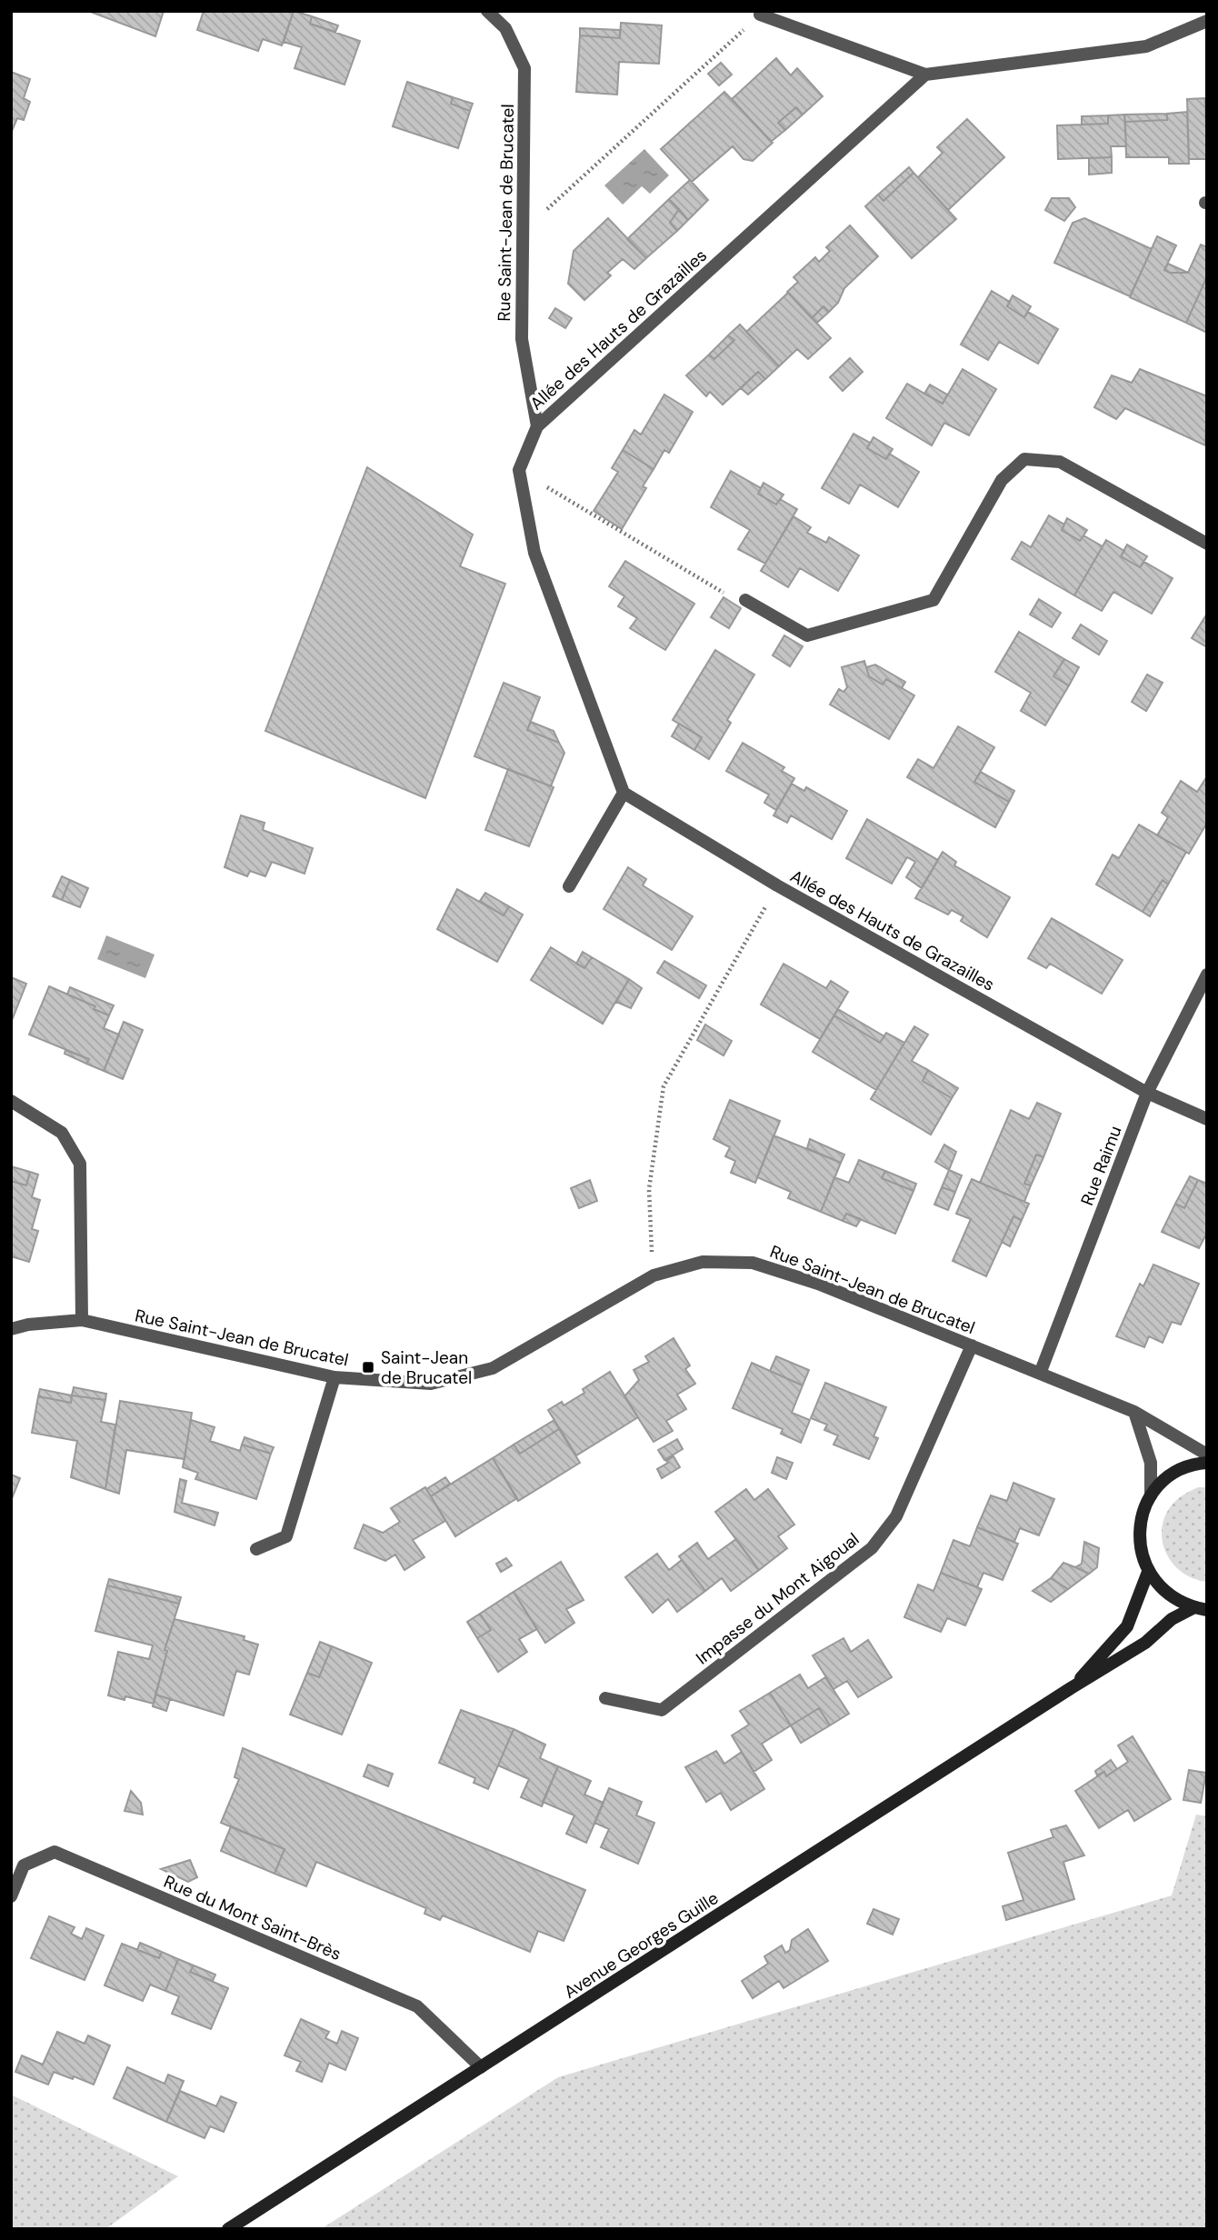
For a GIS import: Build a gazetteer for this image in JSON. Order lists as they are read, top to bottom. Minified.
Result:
{"streets":{"street":["Rue Saint-Jean de Brucatel","Allée des Hauts de Grazailles","Rue Raimu","Impasse du Mont Aigoual","Rue du Mont Saint-Brès","Avenue Georges Guille"]},"crossings":[["Rue Saint-Jean de Brucatel","Allée des Hauts de Grazailles"],["Rue Saint-Jean de Brucatel","Rue Raimu"],["Rue Saint-Jean de Brucatel","Impasse du Mont Aigoual"],["Allée des Hauts de Grazailles","Rue Raimu"],["Rue du Mont Saint-Brès","Avenue Georges Guille"]],"places":{"transit":["Saint-Jean de Brucatel"]}}
